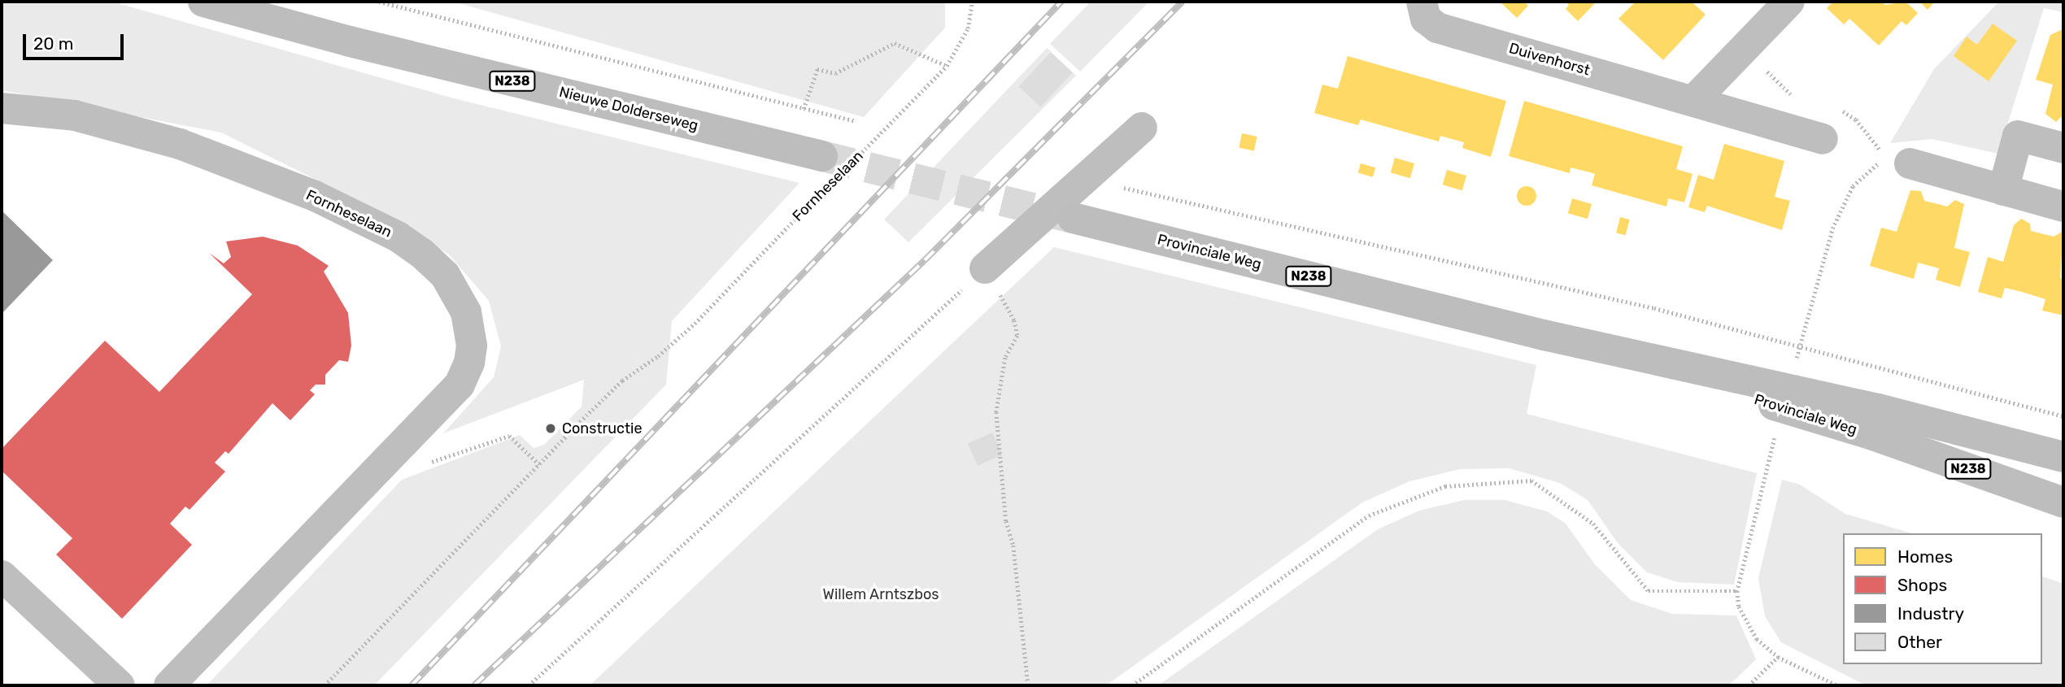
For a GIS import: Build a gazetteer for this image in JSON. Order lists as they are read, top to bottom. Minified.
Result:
{"streets":{"main road":["N238","Nieuwe Dolderseweg","Provinciale Weg"],"street":["Duivenhorst","Fornheselaan"]},"crossings":[["Nieuwe Dolderseweg","Fornheselaan"]],"parks":["Willem Arntszbos"],"places":["Constructie"],"legend":["Homes","Shops","Industry","Other"],"scale_bar":"20 m"}
